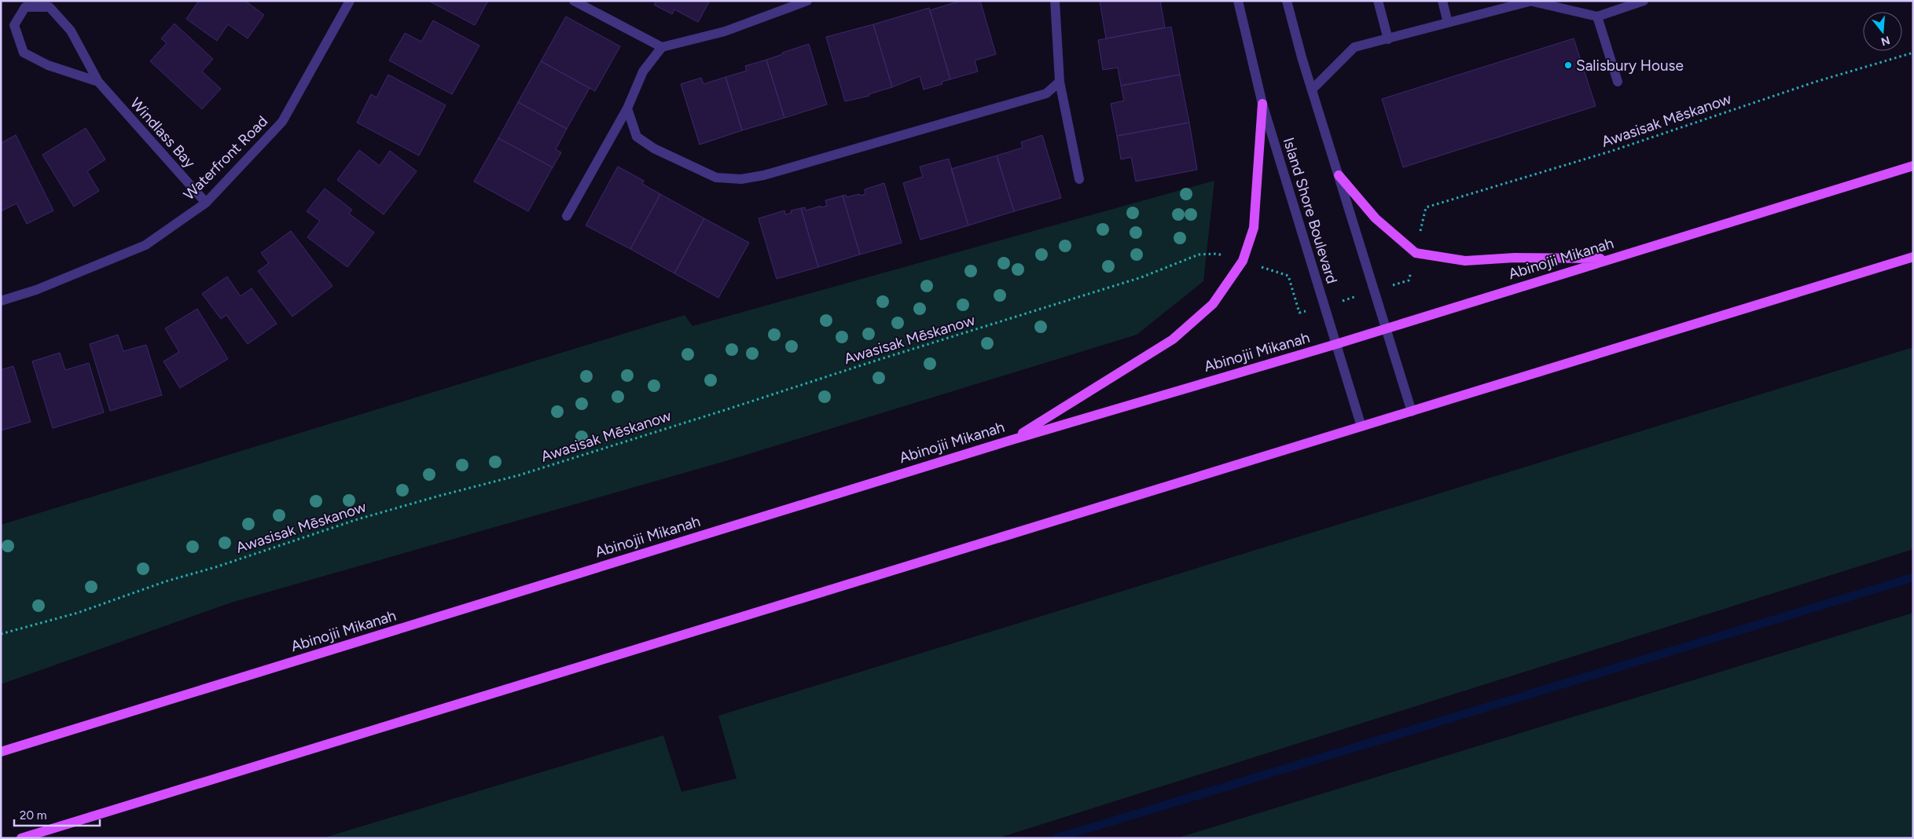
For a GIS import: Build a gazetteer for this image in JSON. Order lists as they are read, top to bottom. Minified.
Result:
{"streets":{"main road":["Abinojii Mikanah"],"street":["Windlass Bay","Waterfront Road","Island Shore Boulevard"],"path":["Awasisak Mēskanow"]},"crossings":[["Windlass Bay","Waterfront Road"],["Island Shore Boulevard","Abinojii Mikanah"]],"places":["Salisbury House"],"scale_bar":"20 m","north":"bottom"}
